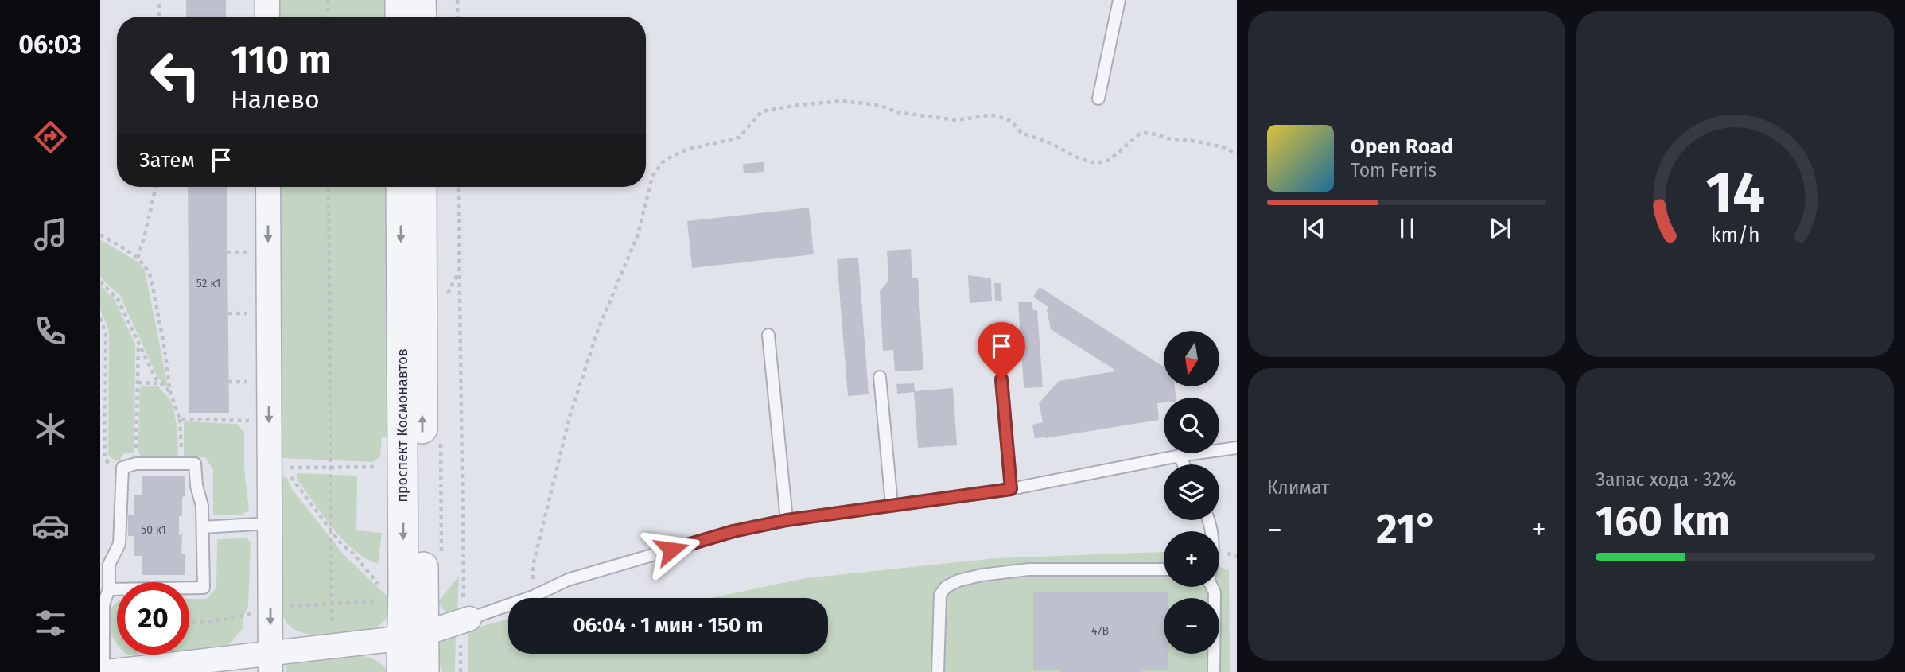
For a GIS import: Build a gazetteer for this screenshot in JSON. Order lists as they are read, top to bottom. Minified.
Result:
{"streets":{"street":["проспект Космонавтов"]},"house_numbers":["52 к1","50 к1","47В"],"north":"bottom","page":{"tabs":"06:03","turn":["110 m","Налево"],"song":["Open Road","Tom Ferris"],"then":"Затем","map_buttons":["+","−"],"tile":["Климат",["Запас хода · 32%","160 km"]],"heat":["−","21°","+"],"limit":"20","trip":"06:04 · 1 мин · 150 m","gauge":["14","km/h"]}}
